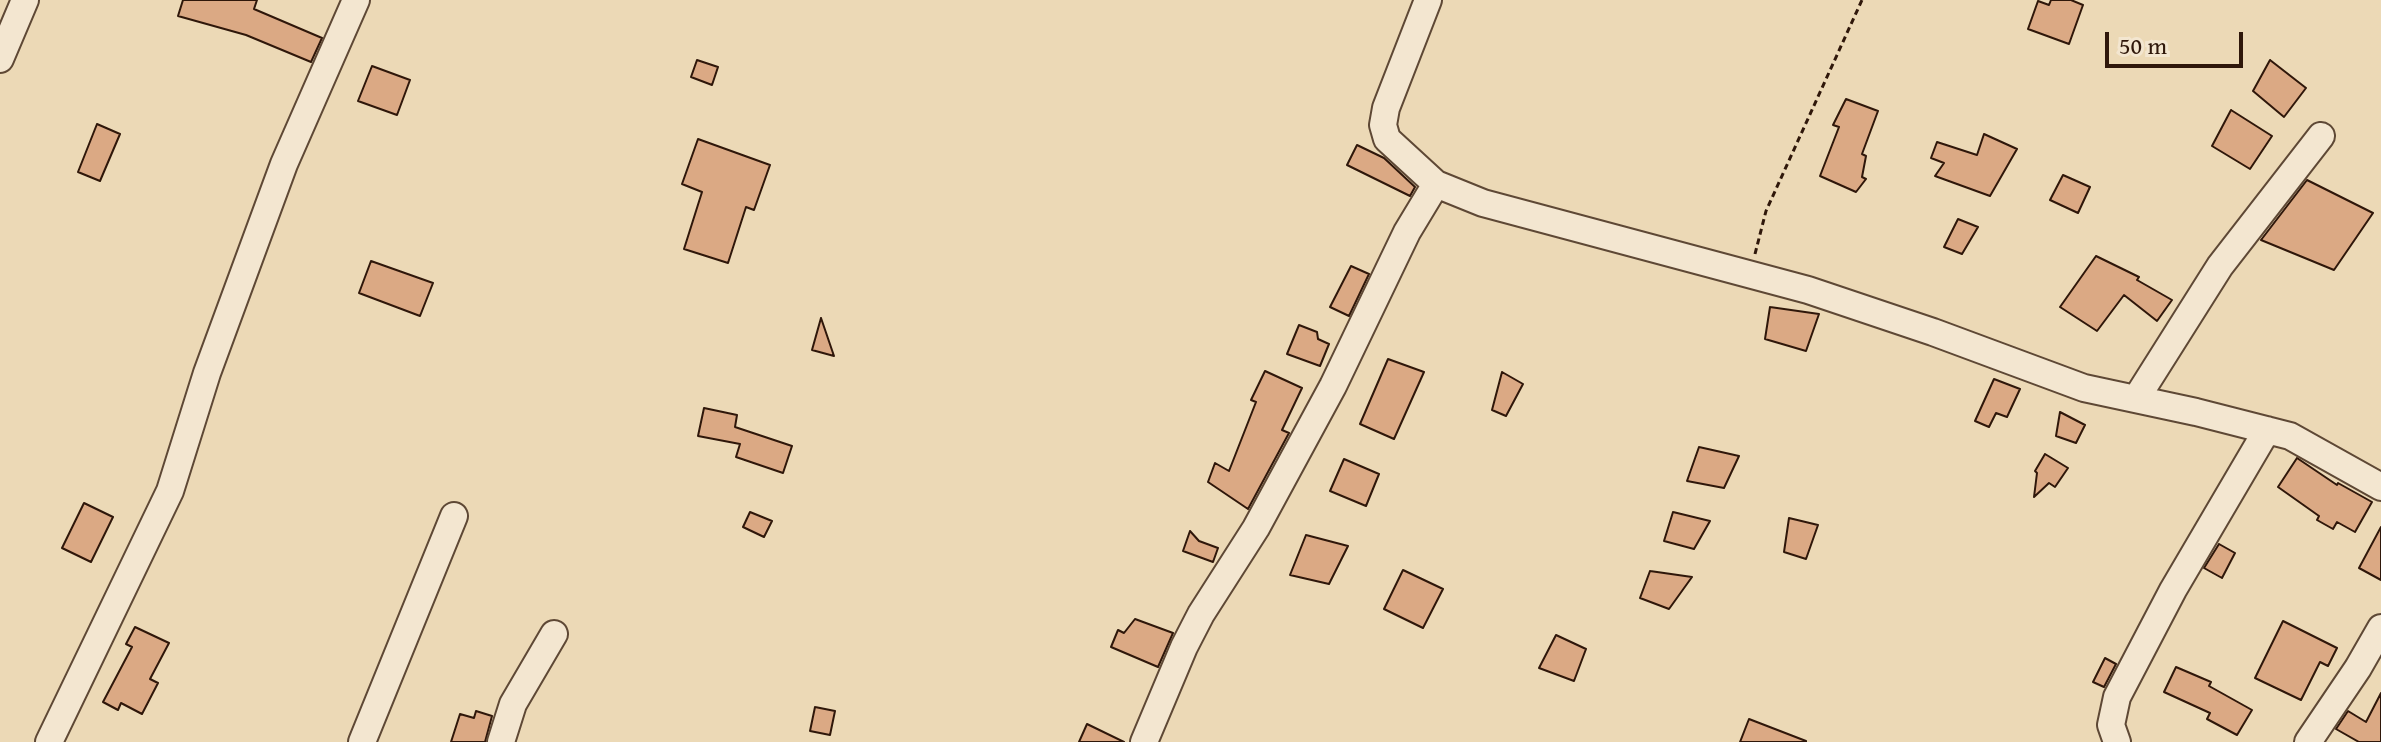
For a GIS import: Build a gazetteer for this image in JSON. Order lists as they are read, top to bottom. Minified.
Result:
{"scale_bar":"50 m"}
